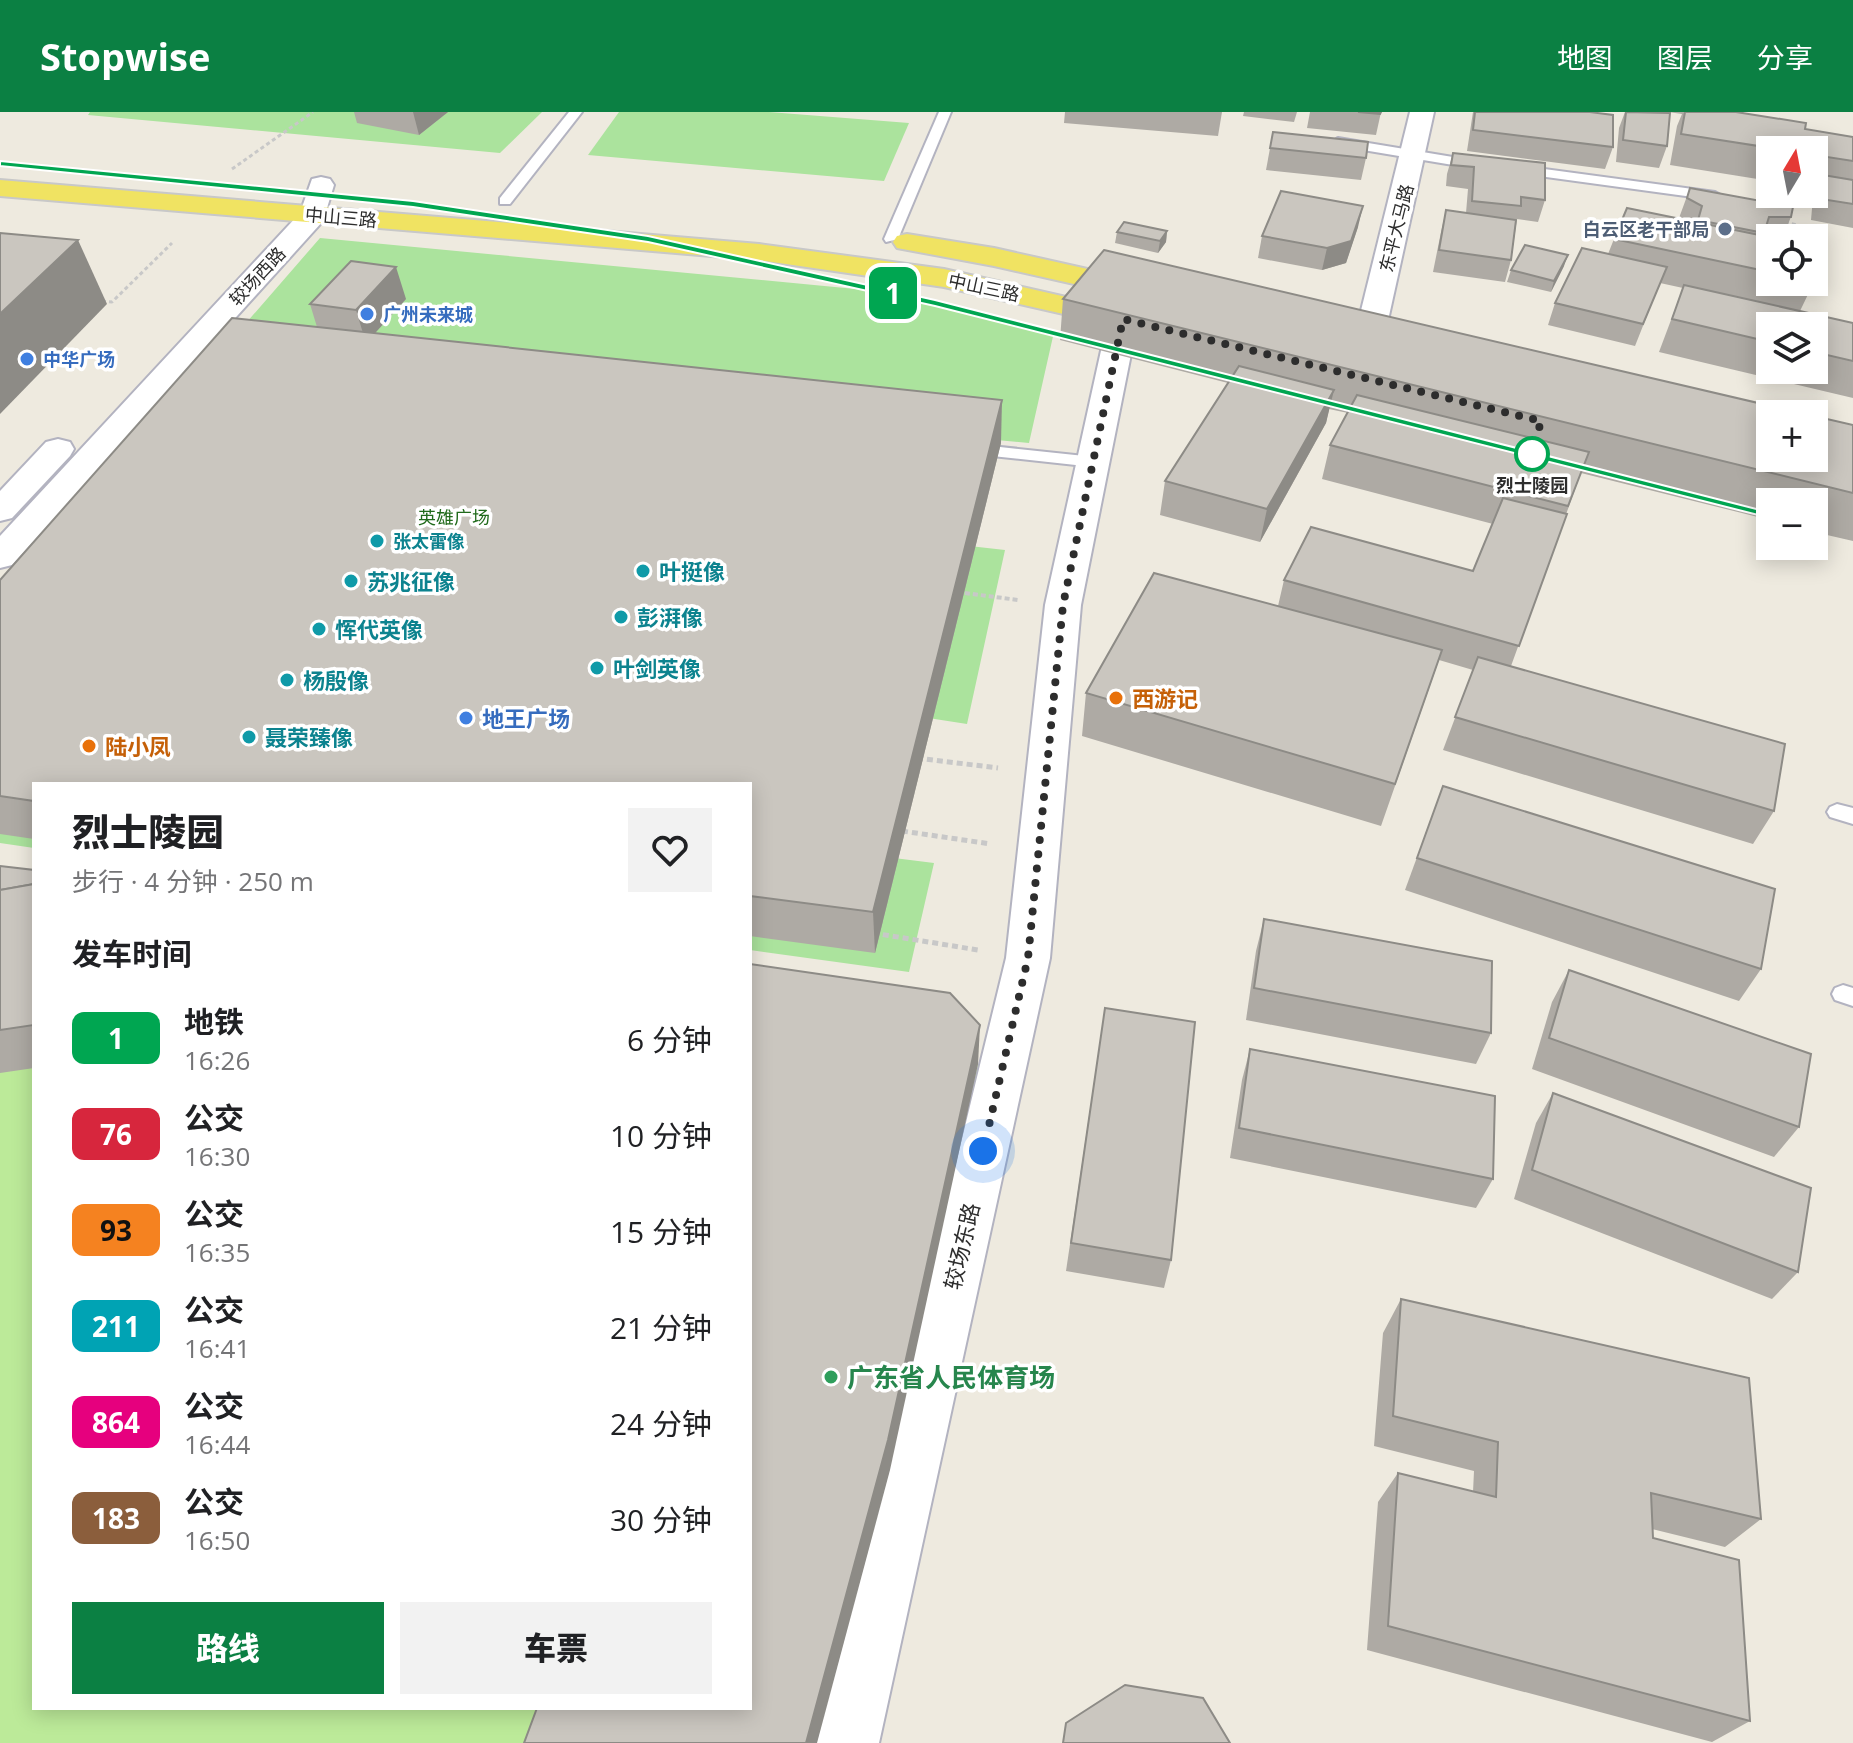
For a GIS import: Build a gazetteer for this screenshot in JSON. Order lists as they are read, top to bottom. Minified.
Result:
{"streets":{"main road":["中山三路"],"street":["东平大马路","较场西路","较场东路"]},"crossings":[["中山三路","较场西路"],["中山三路","较场东路"]],"parks":["英雄广场"],"places":["白云区老干部局","广州未来城","中华广场","烈士陵园","张太雷像","叶挺像","苏兆征像","彭湃像","恽代英像","叶剑英像","杨殷像","西游记","地王广场","聂荣臻像","陆小凤","广东省人民体育场"],"lines":["metro line 1"],"north":"top","page":{"header":"Stopwise","nav":["地图","图层","分享"],"on_map":"1","map_buttons":["+","−"],"heading":[["烈士陵园","步行 · 4 分钟 · 250 m"],"发车时间"],"list":[{"mark":"1","name":"地铁","note":"16:26","value":"6 分钟"},{"mark":"76","name":"公交","note":"16:30","value":"10 分钟"},{"mark":"93","name":"公交","note":"16:35","value":"15 分钟"},{"mark":"211","name":"公交","note":"16:41","value":"21 分钟"},{"mark":"864","name":"公交","note":"16:44","value":"24 分钟"},{"mark":"183","name":"公交","note":"16:50","value":"30 分钟"}],"buttons":["路线","车票"]}}
